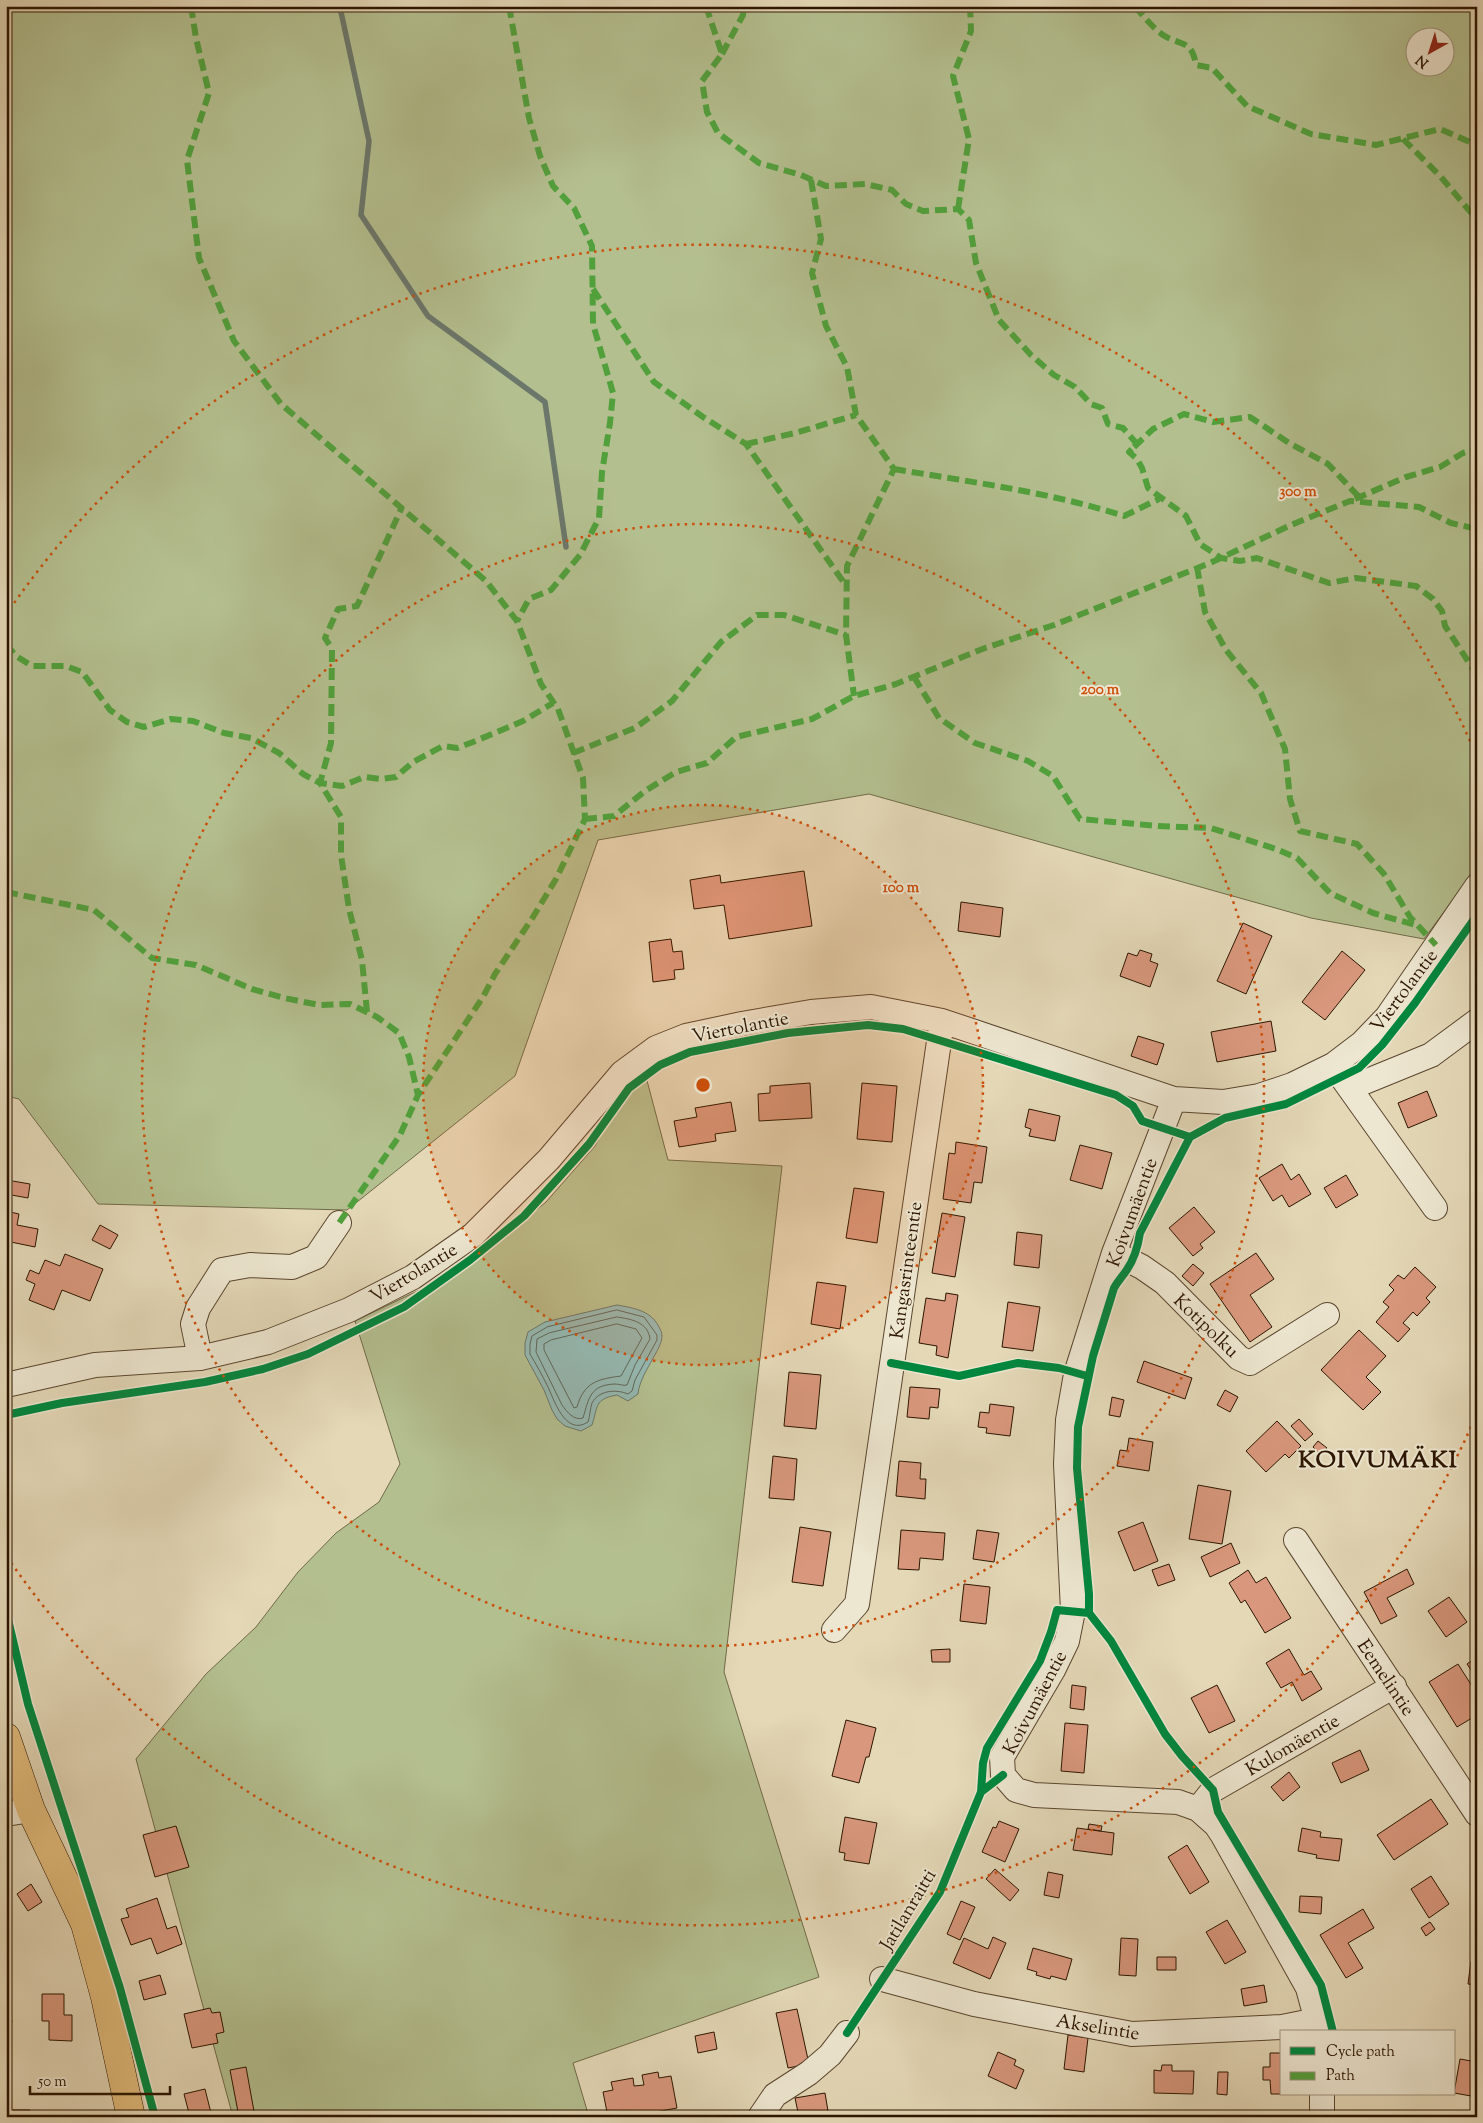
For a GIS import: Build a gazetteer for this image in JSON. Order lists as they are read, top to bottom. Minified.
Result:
{"streets":{"street":["Viertolantie","Koivumäentie","Kangasrinteentie","Kotipolku","Eemelintie","Kulomäentie","Akselintie"],"cycle path":["Jatilanraitti"]},"crossings":[["Viertolantie","Koivumäentie"],["Viertolantie","Kangasrinteentie"],["Koivumäentie","Kotipolku"],["Koivumäentie","Kulomäentie"],["Koivumäentie","Akselintie"],["Eemelintie","Kulomäentie"]],"districts":["KOIVUMÄKI"],"legend":["Cycle path","Path"],"scale_bar":"50 m","north":"bottom left","rings":["300 m","200 m","100 m"]}
